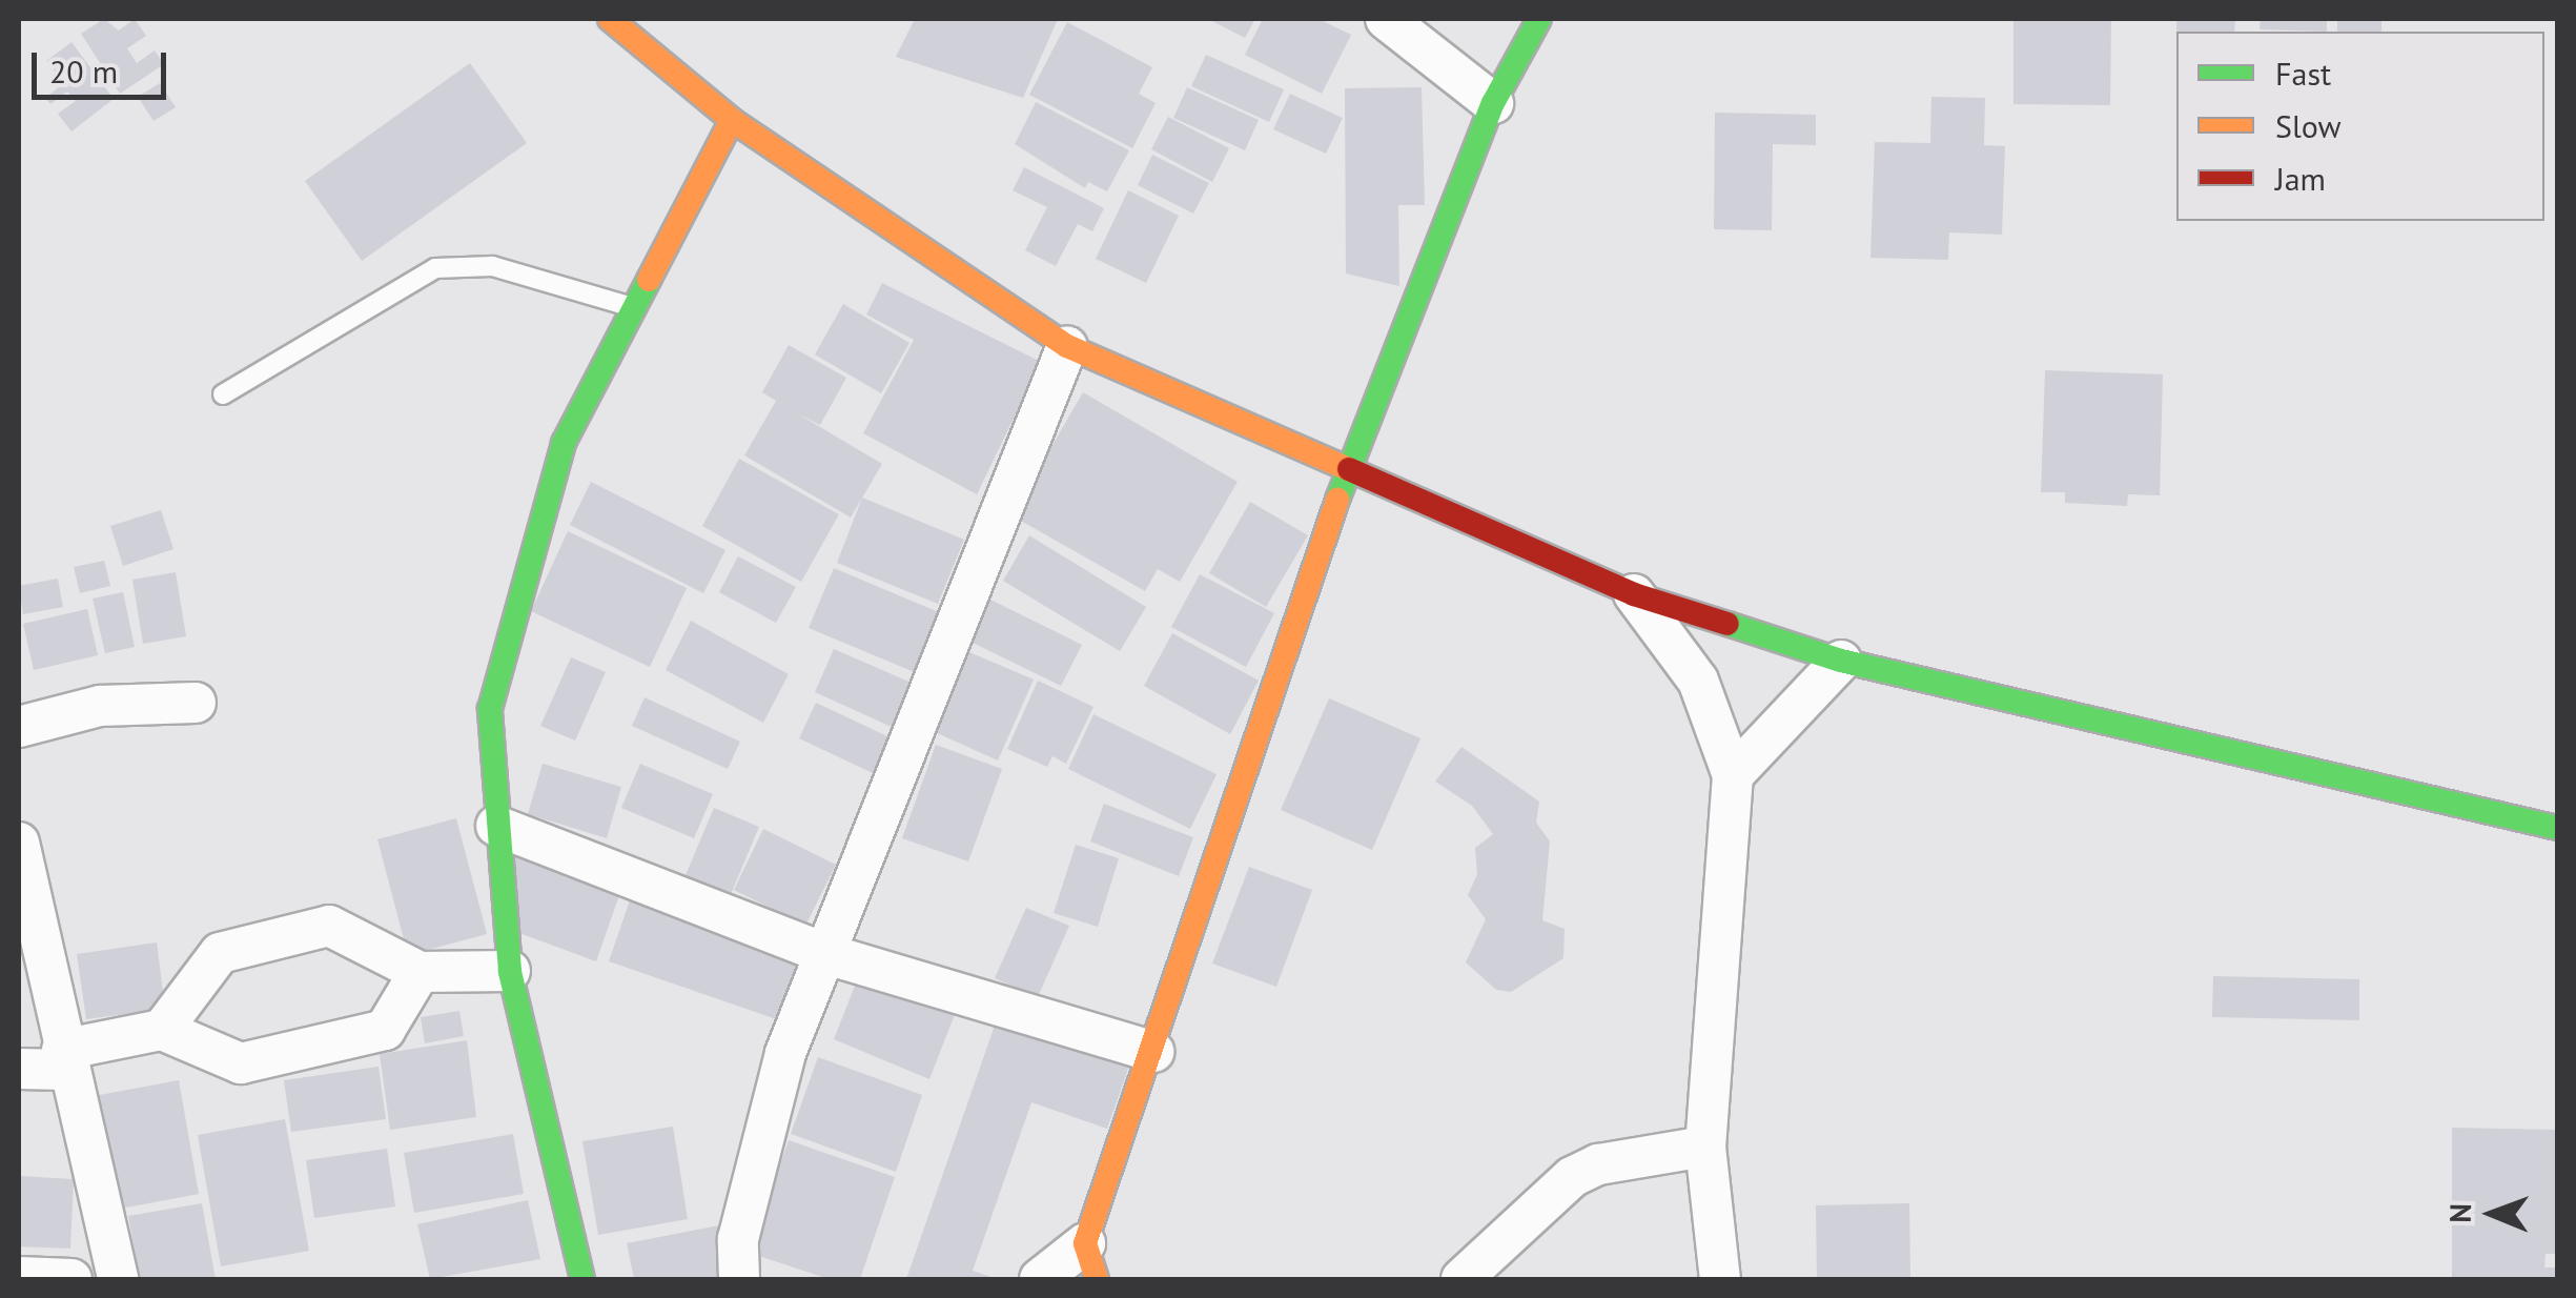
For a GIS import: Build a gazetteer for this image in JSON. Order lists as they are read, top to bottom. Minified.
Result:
{"legend":["Fast","Slow","Jam"],"scale_bar":"20 m","north":"left"}
